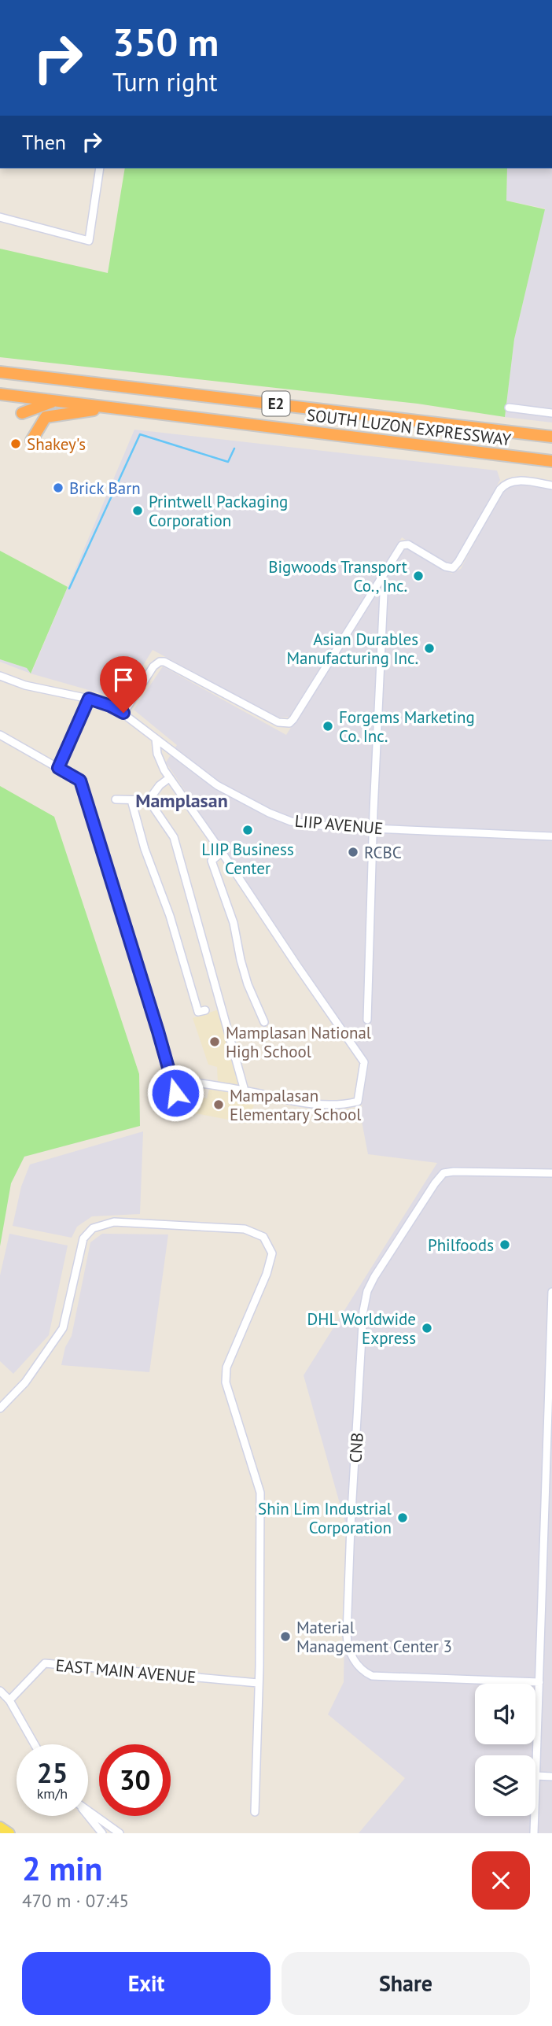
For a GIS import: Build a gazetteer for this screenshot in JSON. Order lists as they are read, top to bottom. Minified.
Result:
{"streets":{"highway":["E2","SOUTH LUZON EXPRESSWAY"],"street":["LIIP AVENUE","CNB","EAST MAIN AVENUE"]},"districts":["Mamplasan"],"places":["Shakey's","Brick Barn","Printwell Packaging Corporation","Bigwoods Transport Co., Inc.","Asian Durables Manufacturing Inc.","Forgems Marketing Co. Inc.","LIIP Business Center","RCBC","Mamplasan National High School","Mampalasan Elementary School","Philfoods","DHL Worldwide Express","Shin Lim Industrial Corporation","Material Management Center 3"],"page":{"turn":["350 m","Turn right"],"then":"Then","speed":"25 km/h","limit":"30","heading":["2 min","470 m · 07:45"],"buttons":["Exit","Share"]}}
